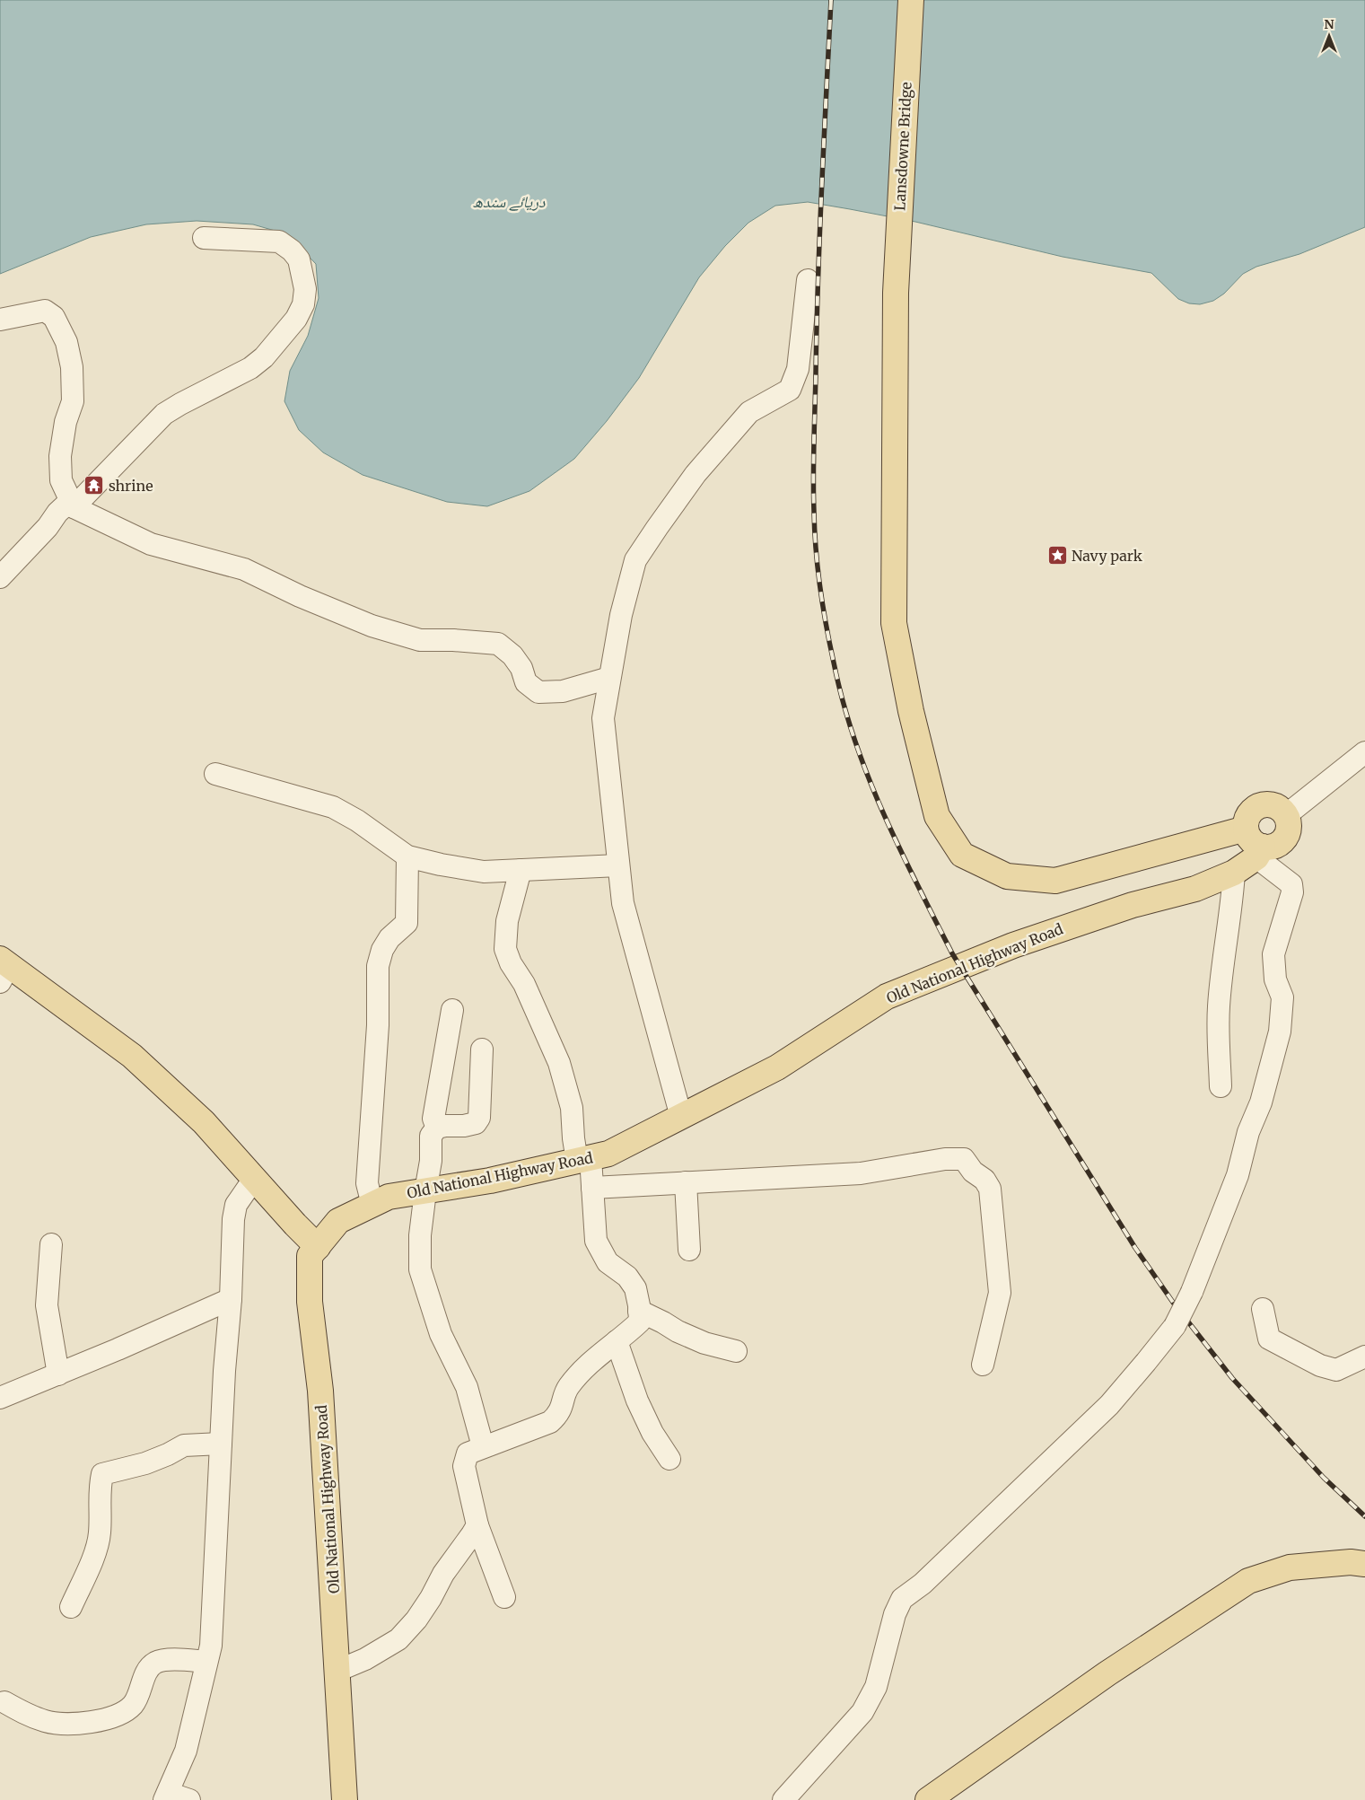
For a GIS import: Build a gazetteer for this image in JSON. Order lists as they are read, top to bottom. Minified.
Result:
{"streets":{"main road":["Lansdowne Bridge","Old National Highway Road"]},"crossings":[["Lansdowne Bridge","Old National Highway Road"]],"water":["دریائے سندھ"],"places":{"temple":["shrine"],"place":["Navy park"]},"north":"top"}
